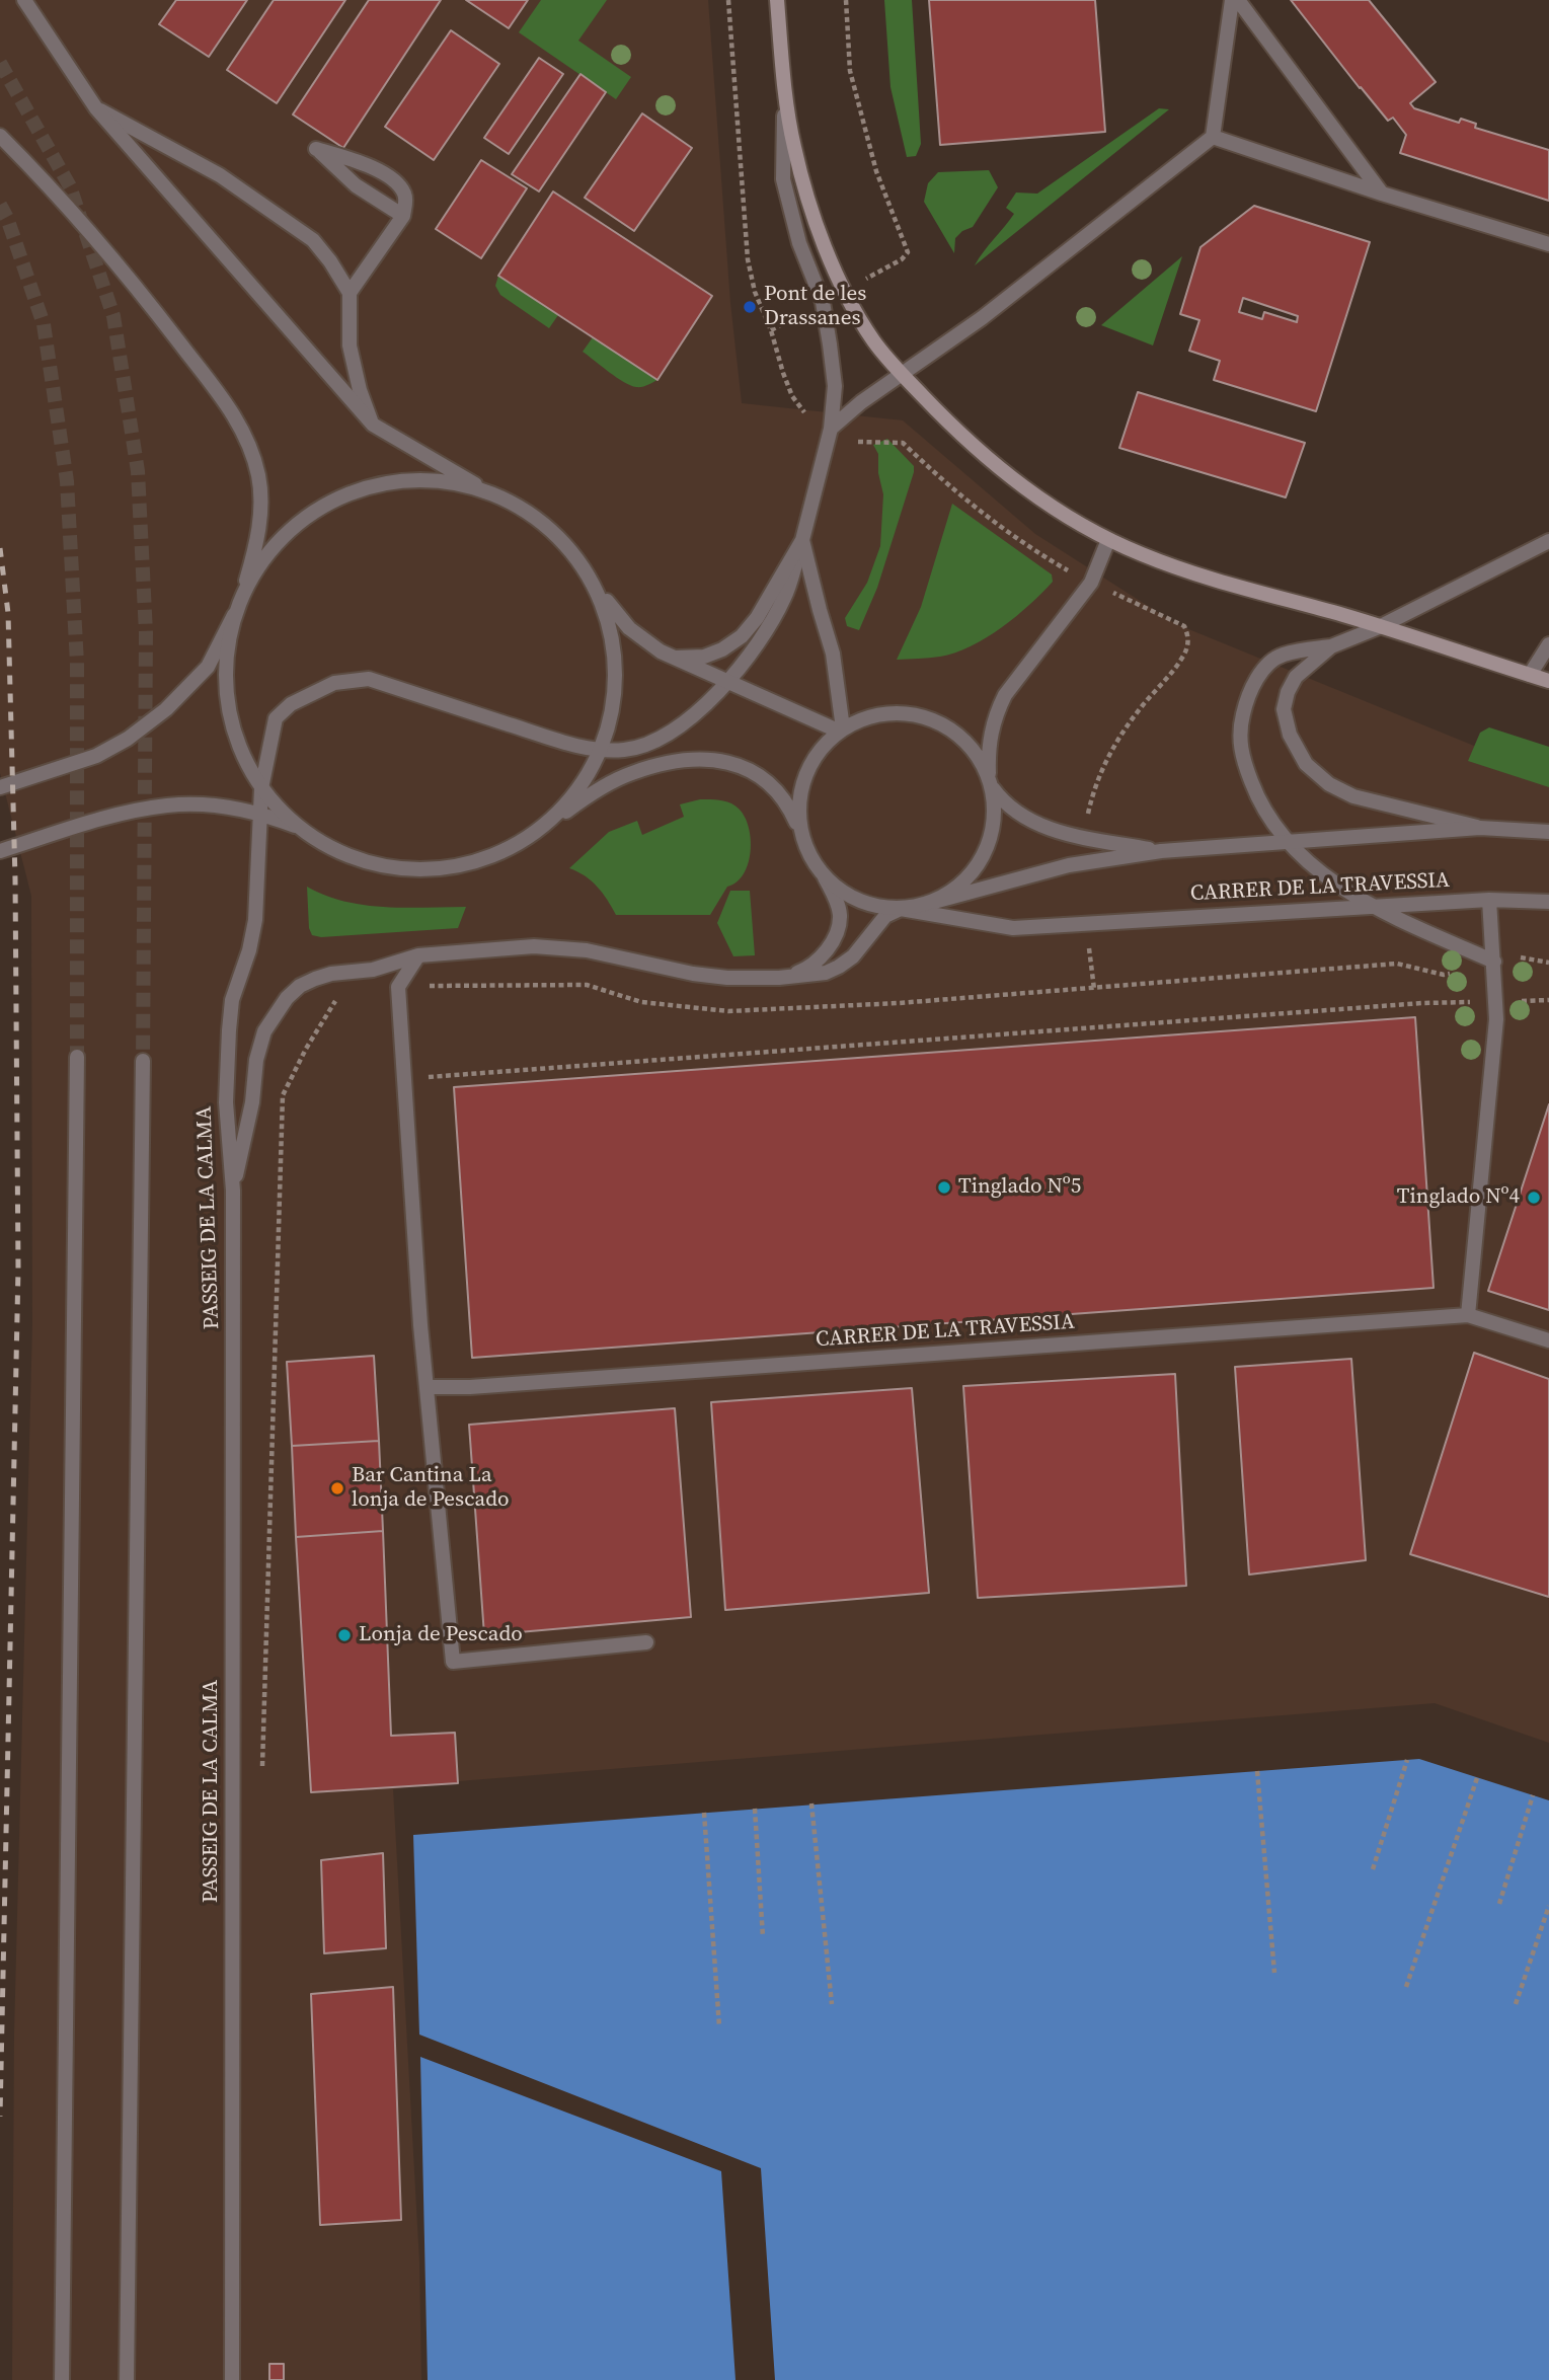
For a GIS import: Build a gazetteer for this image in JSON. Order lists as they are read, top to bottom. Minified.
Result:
{"streets":{"street":["CARRER DE LA TRAVESSIA","PASSEIG DE LA CALMA"]},"places":["Pont de les Drassanes","Tinglado Nº5","Tinglado Nº4","Bar Cantina La lonja de Pescado","Lonja de Pescado"]}
